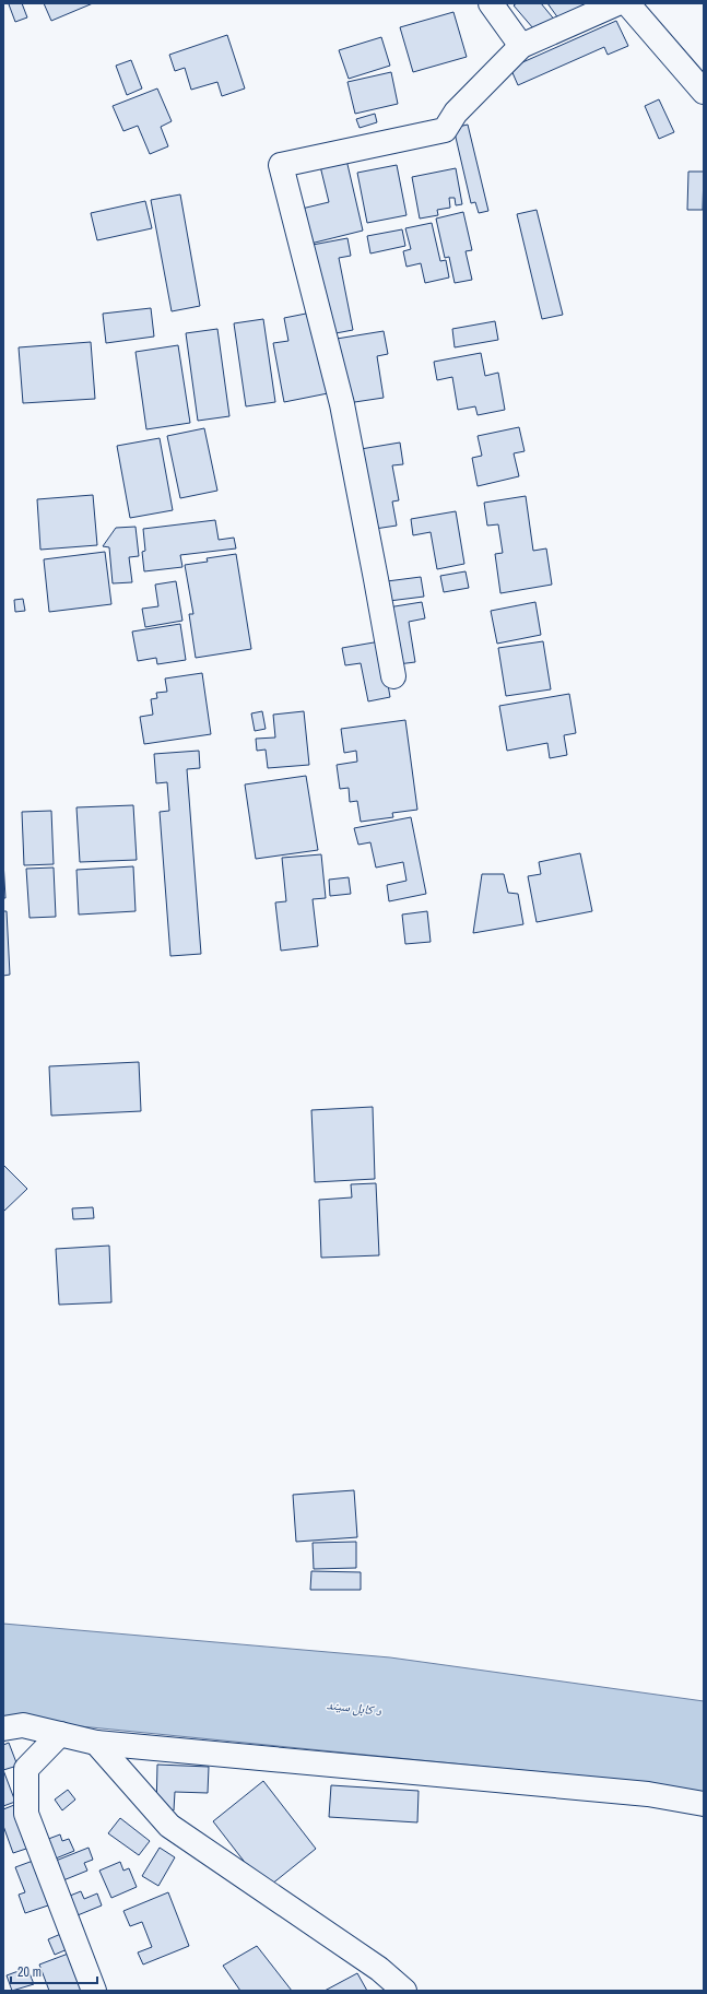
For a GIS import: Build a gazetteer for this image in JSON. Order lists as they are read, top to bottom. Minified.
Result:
{"water":["د کابل سيند"],"scale_bar":"20 m"}
